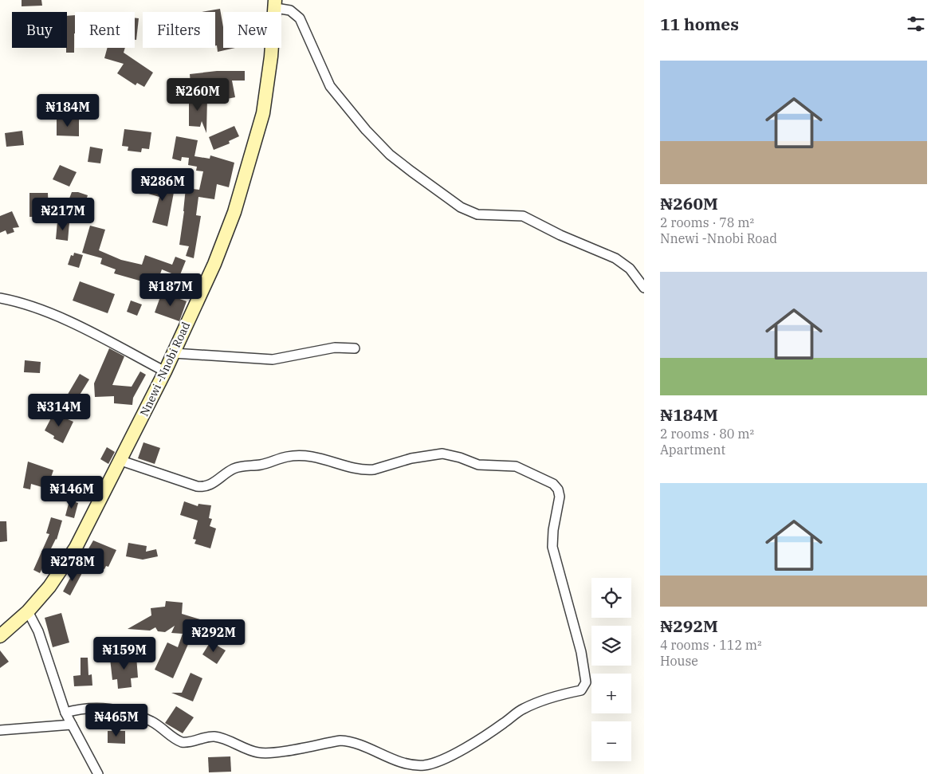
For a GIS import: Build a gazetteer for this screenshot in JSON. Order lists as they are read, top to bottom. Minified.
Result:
{"streets":{"main road":["Nnewi -Nnobi Road"]},"page":{"heading":"11 homes","chip":["Buy","Rent","Filters","New"],"list":[{"name":"₦260M","note":"2 rooms · 78 m² · Nnewi -Nnobi Road"},{"name":"₦184M","note":"2 rooms · 80 m² · Apartment"},{"name":"₦292M","note":"4 rooms · 112 m² · House"}],"price":["₦260M","₦184M","₦286M","₦217M","₦187M","₦314M","₦146M","₦278M","₦292M","₦159M","₦465M"],"map_buttons":["+","−"]}}
